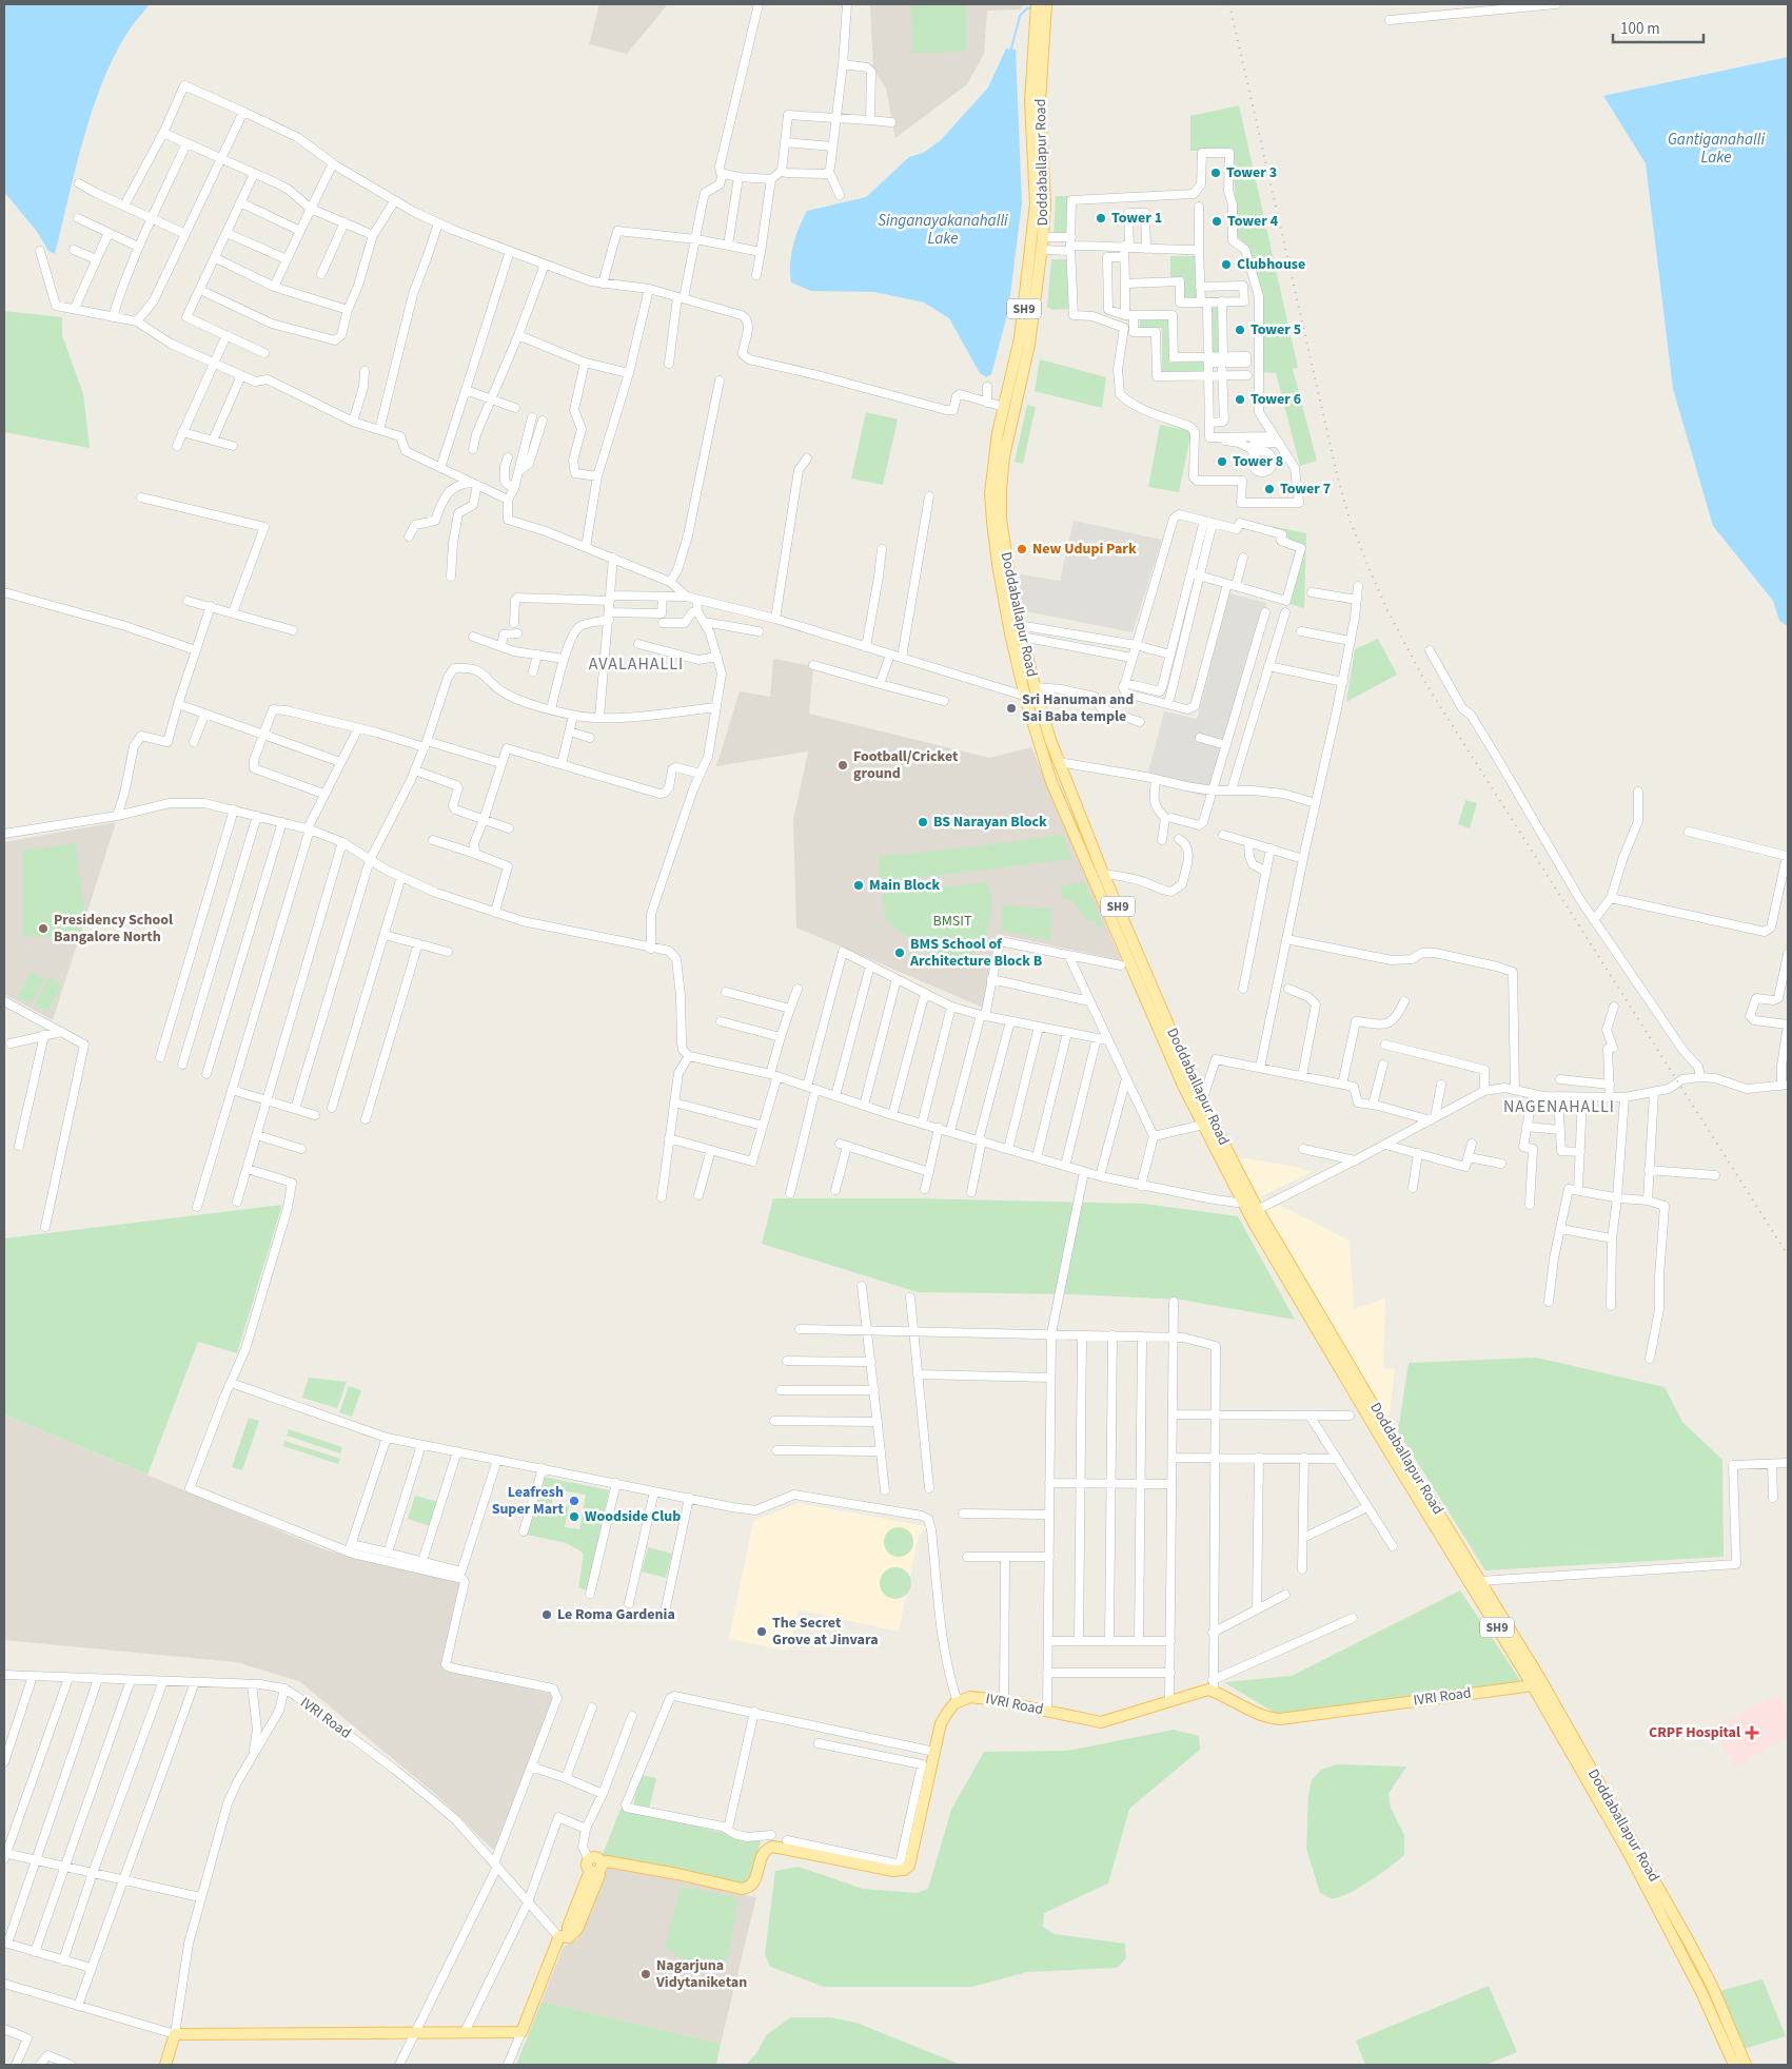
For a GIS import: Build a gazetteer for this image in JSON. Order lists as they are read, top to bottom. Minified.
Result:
{"streets":{"main road":["Doddaballapur Road","SH9","IVRI Road"]},"crossings":[["Doddaballapur Road","IVRI Road"]],"districts":["AVALAHALLI","NAGENAHALLI"],"water":["Gantiganahalli Lake","Singanayakanahalli Lake"],"parks":["BMSIT"],"places":{"other":["Tower 3","Tower 1","Tower 4","Clubhouse","Tower 5","Tower 6","Tower 8","Tower 7","New Udupi Park","Sri Hanuman and Sai Baba temple","Football/Cricket ground","BS Narayan Block","Main Block","Presidency School Bangalore North","BMS School of Architecture Block B","Leafresh Super Mart","Woodside Club","Le Roma Gardenia","The Secret Grove at Jinvara","Nagarjuna Vidytaniketan"],"health":["CRPF Hospital"]},"scale_bar":"100 m"}
